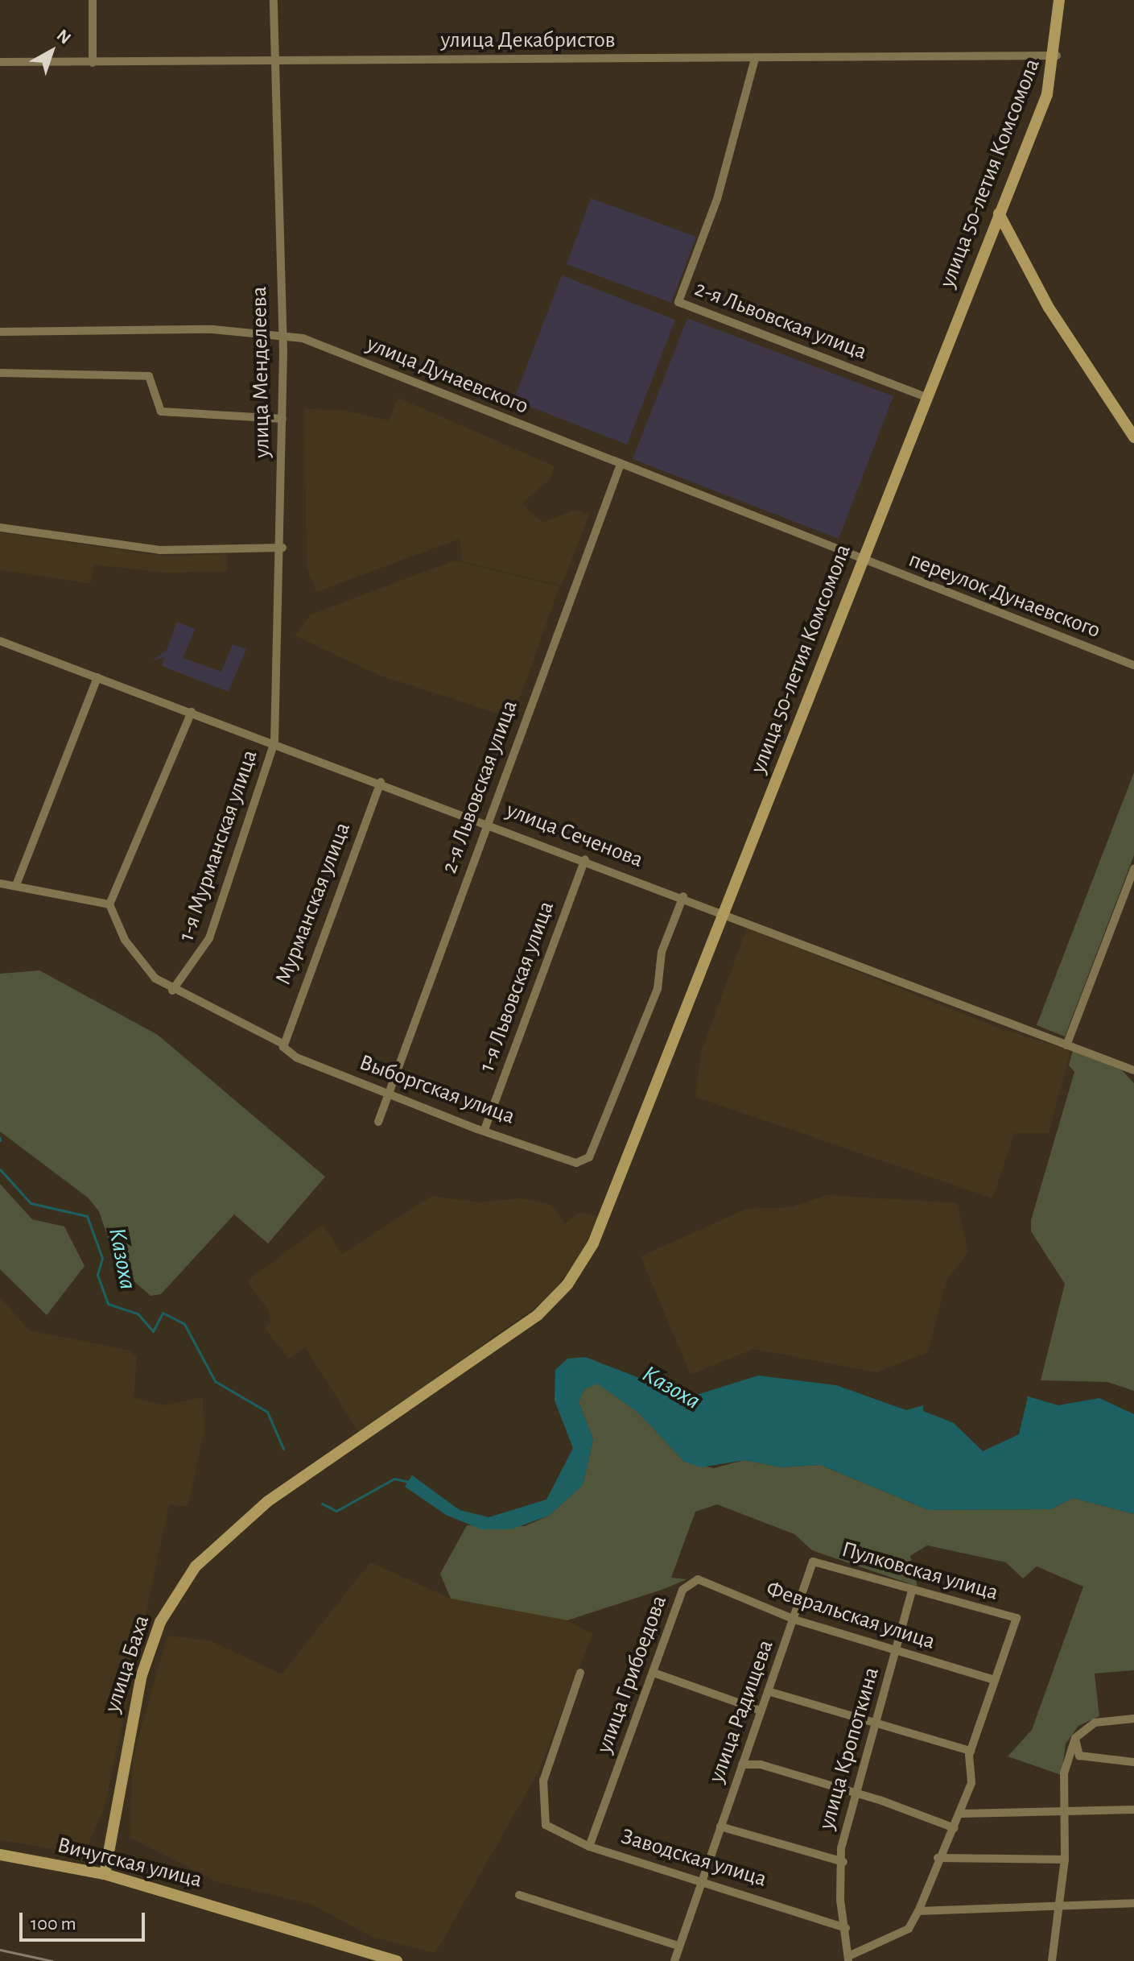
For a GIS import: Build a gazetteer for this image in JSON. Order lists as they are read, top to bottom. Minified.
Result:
{"streets":{"main road":["улица 50-летия Комсомола","улица Баха","Вичугская улица"],"street":["улица Декабристов","2-я Львовская улица","улица Менделеева","улица Дунаевского","переулок Дунаевского","улица Сеченова","1-я Мурманская улица","Мурманская улица","1-я Львовская улица","Выборгская улица","Пулковская улица","Февральская улица","улица Грибоедова","улица Радищева","улица Кропоткина","Заводская улица"]},"crossings":[["улица Декабристов","улица 50-летия Комсомола"],["улица Декабристов","2-я Львовская улица"],["улица Декабристов","улица Менделеева"],["улица 50-летия Комсомола","2-я Львовская улица"],["улица 50-летия Комсомола","улица Дунаевского"],["улица 50-летия Комсомола","переулок Дунаевского"],["улица 50-летия Комсомола","улица Сеченова"],["улица 50-летия Комсомола","улица Баха"],["2-я Львовская улица","улица Дунаевского"],["2-я Львовская улица","улица Сеченова"],["2-я Львовская улица","Выборгская улица"],["улица Менделеева","улица Дунаевского"],["улица Менделеева","улица Сеченова"],["улица Менделеева","1-я Мурманская улица"],["улица Дунаевского","переулок Дунаевского"],["улица Сеченова","1-я Мурманская улица"],["улица Сеченова","Мурманская улица"],["улица Сеченова","1-я Львовская улица"],["улица Сеченова","Выборгская улица"],["1-я Мурманская улица","Выборгская улица"],["Мурманская улица","Выборгская улица"],["1-я Львовская улица","Выборгская улица"],["Пулковская улица","Февральская улица"],["Пулковская улица","улица Радищева"],["Пулковская улица","улица Кропоткина"],["Февральская улица","улица Грибоедова"],["Февральская улица","улица Радищева"],["Февральская улица","улица Кропоткина"],["улица Баха","Вичугская улица"],["улица Грибоедова","Заводская улица"],["улица Радищева","Заводская улица"],["улица Кропоткина","Заводская улица"]],"water":["Казоха"],"scale_bar":"100 m","north":"top right"}
